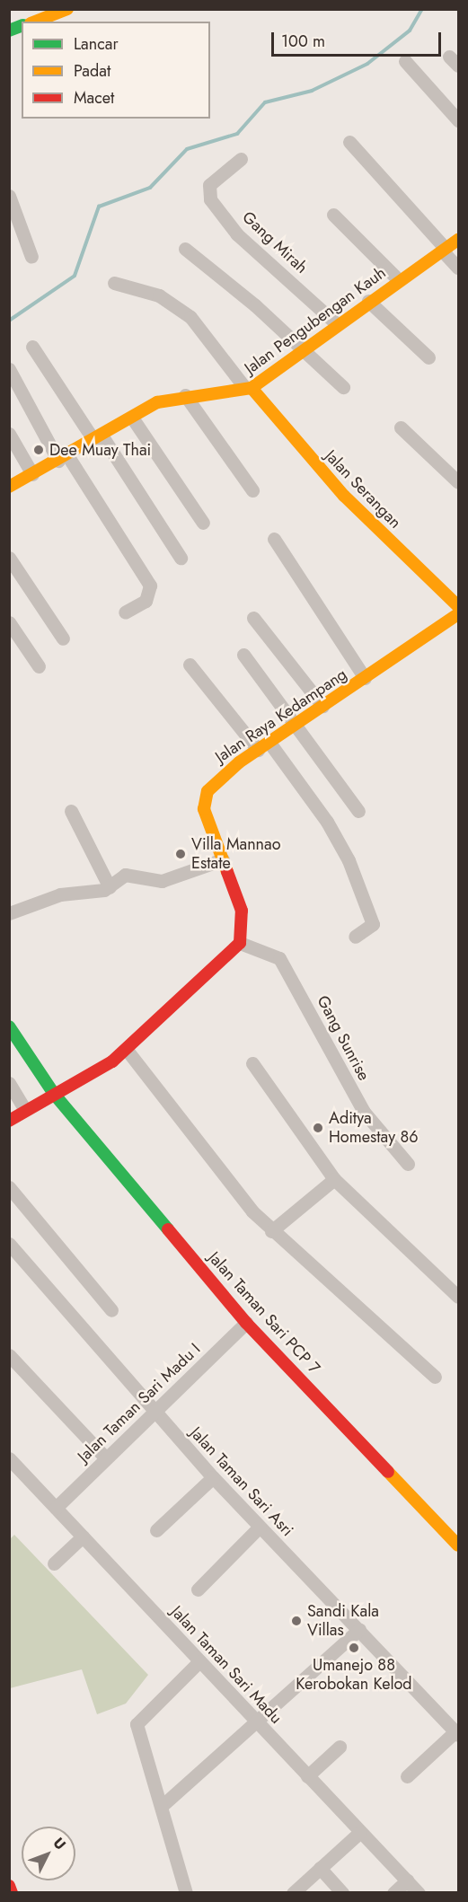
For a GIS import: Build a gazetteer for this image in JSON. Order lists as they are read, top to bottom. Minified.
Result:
{"streets":{"street":["Gang Mirah","Jalan Pengubengan Kauh","Jalan Serangan","Jalan Raya Kedampang","Gang Sunrise","Jalan Taman Sari PCP 7","Jalan Taman Sari Madu I","Jalan Taman Sari Asri","Jalan Taman Sari Madu"]},"crossings":[["Gang Mirah","Jalan Pengubengan Kauh"],["Jalan Pengubengan Kauh","Jalan Serangan"],["Jalan Raya Kedampang","Gang Sunrise"],["Jalan Taman Sari PCP 7","Jalan Taman Sari Madu I"],["Jalan Taman Sari Madu I","Jalan Taman Sari Asri"],["Jalan Taman Sari Madu I","Jalan Taman Sari Madu"]],"places":["Dee Muay Thai","Villa Mannao Estate","Aditya Homestay 86","Sandi Kala Villas","Umanejo 88 Kerobokan Kelod"],"legend":["Lancar","Padat","Macet"],"scale_bar":"100 m","north":"top right"}
